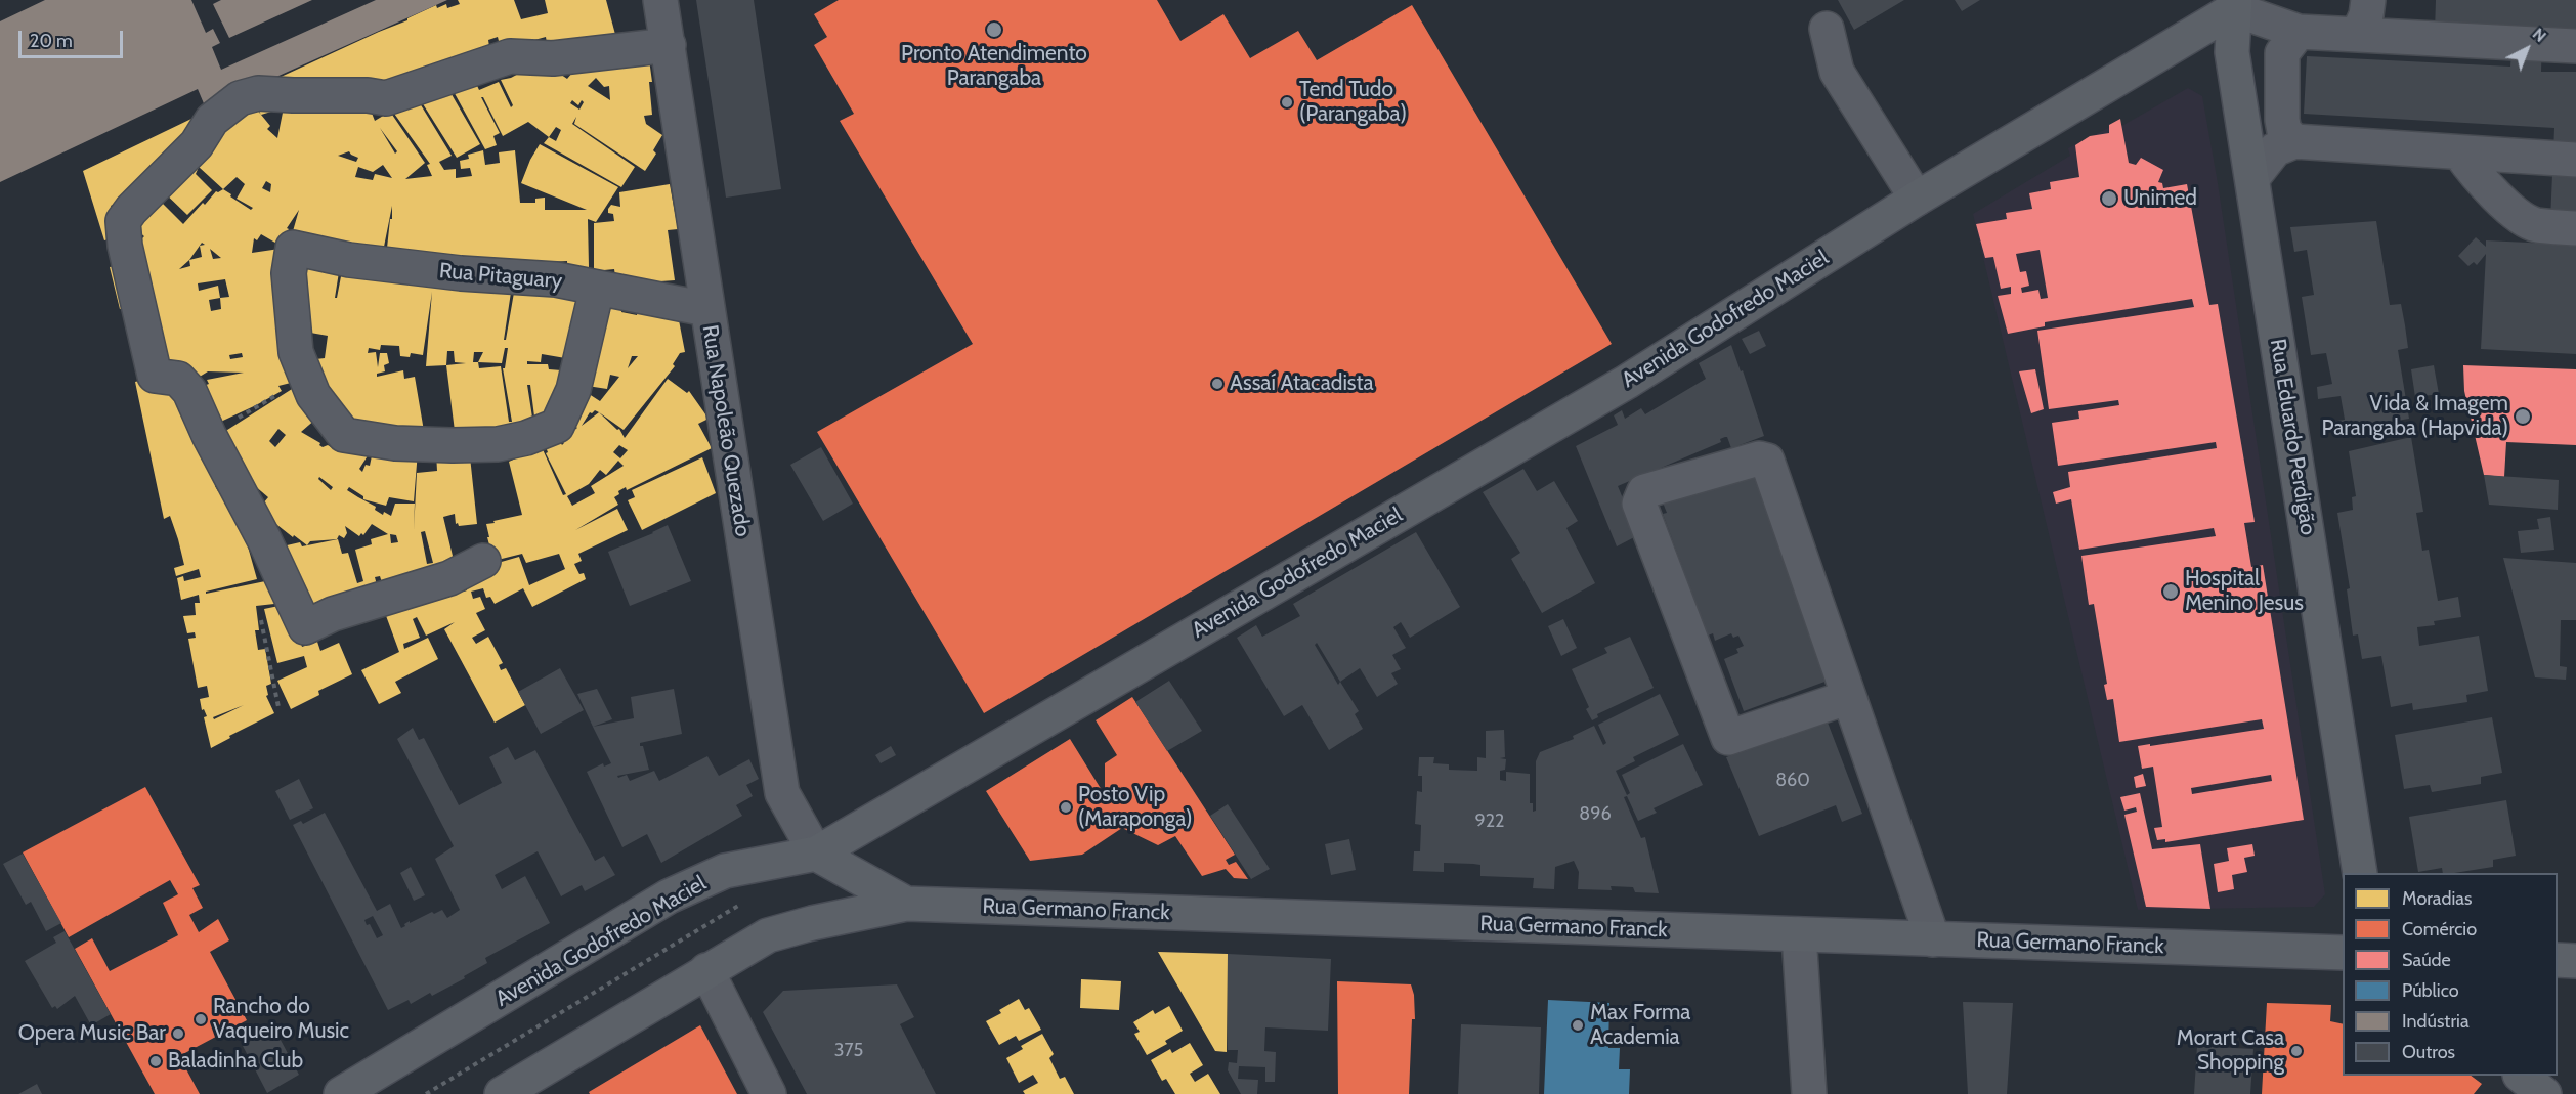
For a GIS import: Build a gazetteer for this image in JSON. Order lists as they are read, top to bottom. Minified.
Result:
{"streets":{"main road":["Avenida Godofredo Maciel","Rua Eduardo Perdigão","Rua Germano Franck"],"street":["Rua Pitaguary","Rua Napoleão Quezado"]},"crossings":[["Rua Pitaguary","Rua Napoleão Quezado"],["Avenida Godofredo Maciel","Rua Napoleão Quezado"],["Avenida Godofredo Maciel","Rua Eduardo Perdigão"],["Avenida Godofredo Maciel","Rua Germano Franck"],["Rua Napoleão Quezado","Rua Germano Franck"]],"places":["Pronto Atendimento Parangaba","Tend Tudo (Parangaba)","Unimed","Assaí Atacadista","Vida & Imagem Parangaba (Hapvida)","Hospital Menino Jesus","Posto Vip (Maraponga)","Rancho do Vaqueiro Music","Max Forma Academia","Opera Music Bar","Morart Casa Shopping","Baladinha Club"],"house_numbers":["860","896","922","375"],"legend":["Moradias","Comércio","Saúde","Público","Indústria","Outros"],"scale_bar":"20 m","north":"top right"}
